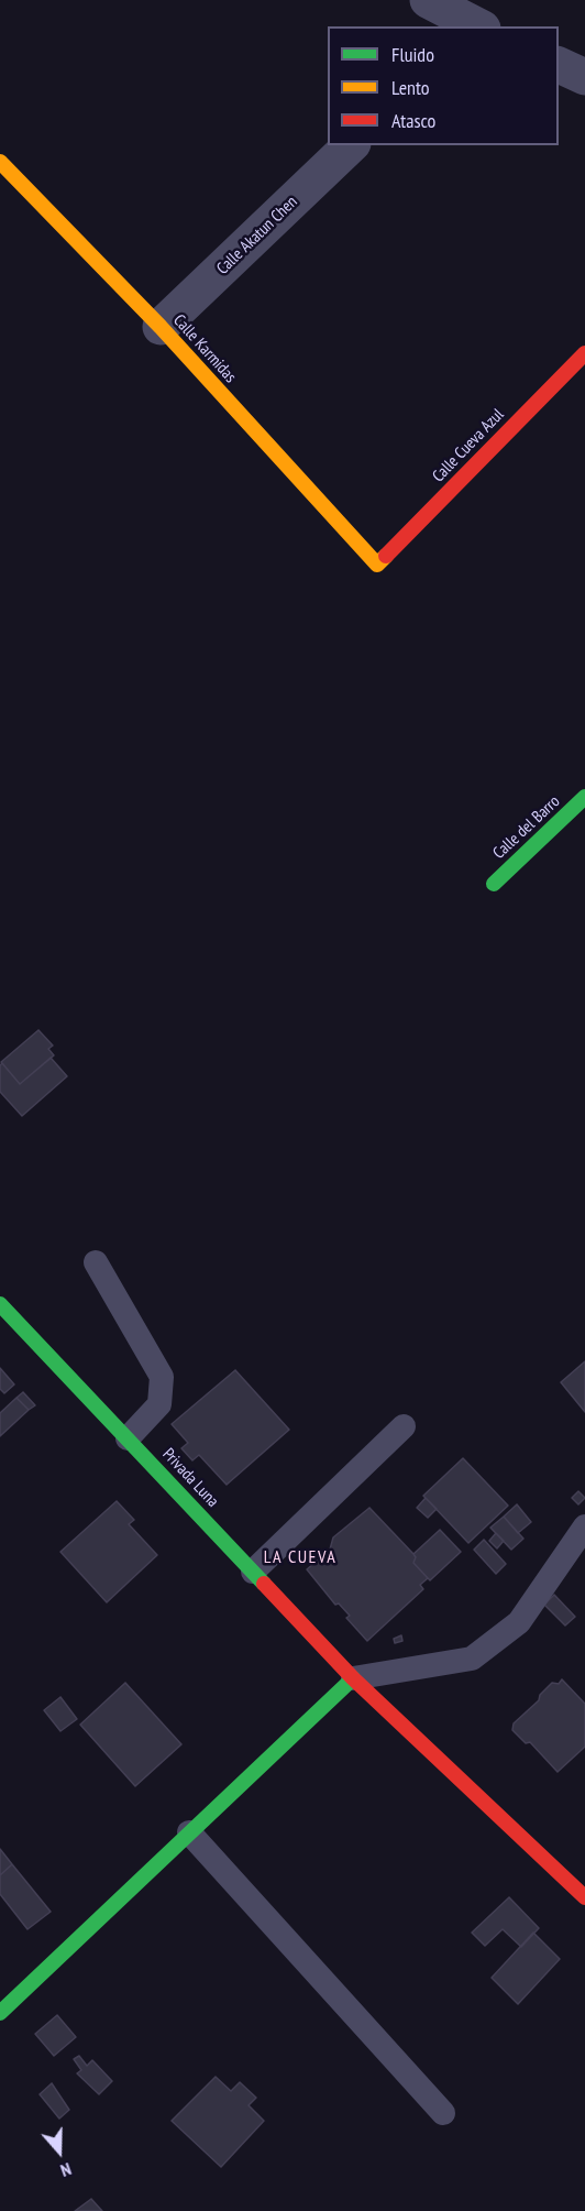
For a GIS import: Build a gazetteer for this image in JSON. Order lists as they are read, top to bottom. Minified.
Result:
{"streets":{"street":["Calle Akatun Chen","Calle Karmidas","Calle Cueva Azul","Calle del Barro","Privada Luna"]},"crossings":[["Calle Akatun Chen","Calle Karmidas"],["Calle Karmidas","Calle Cueva Azul"]],"districts":["LA CUEVA"],"legend":["Fluido","Lento","Atasco"],"north":"bottom"}
